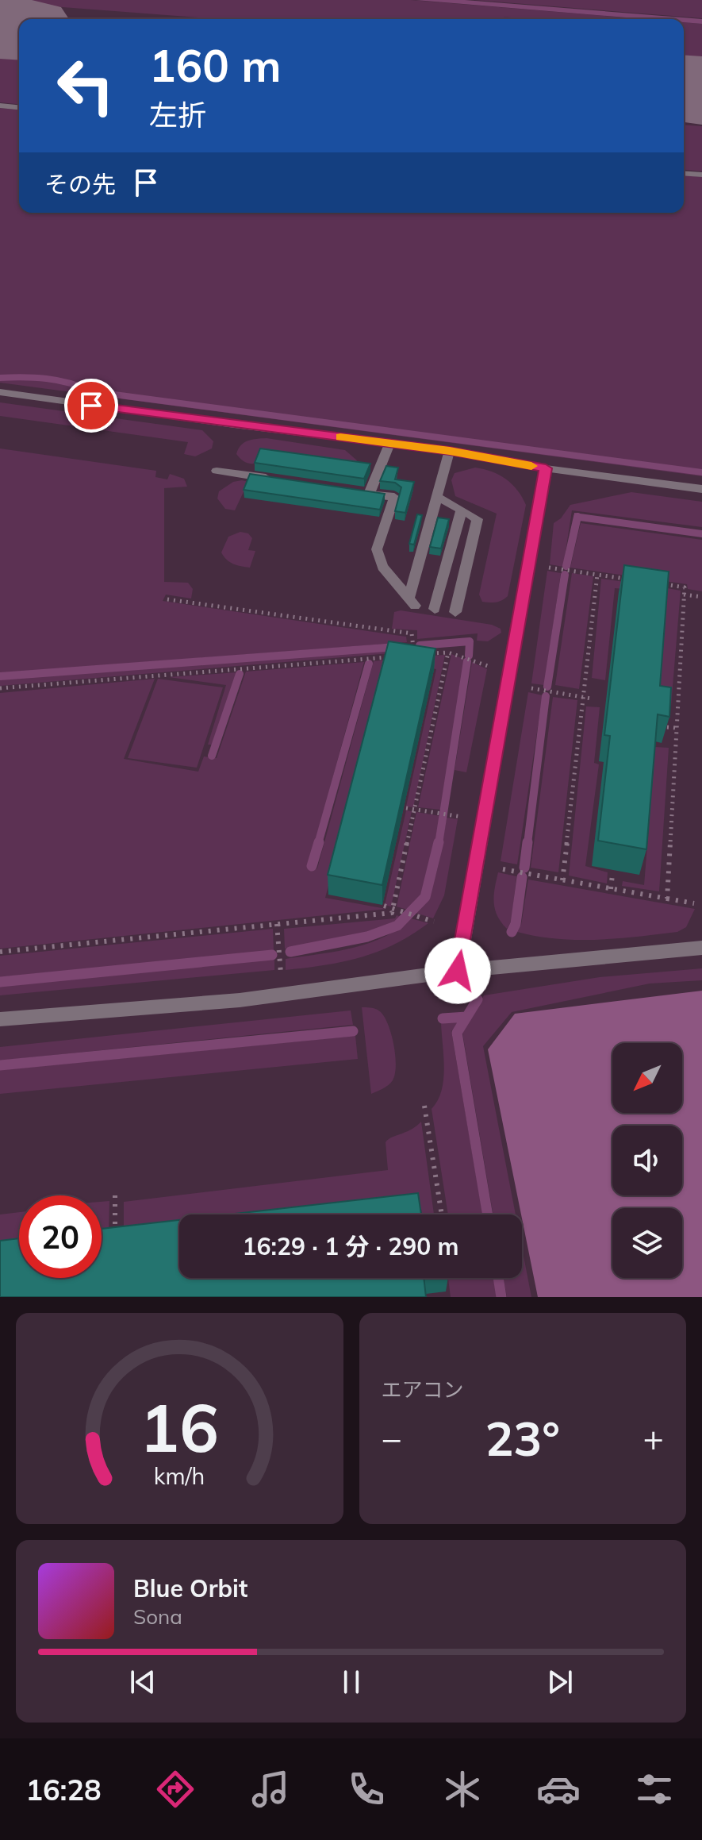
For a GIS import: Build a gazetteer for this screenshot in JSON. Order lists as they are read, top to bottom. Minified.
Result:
{"north":"bottom left","page":{"turn":["160 m","左折"],"then":"その先","limit":"20","trip":"16:29 · 1 分 · 290 m","tile":"エアコン","heat":["−","23°","+"],"song":["Blue Orbit","Sona"],"tabs":"16:28","gauge":["16","km/h"]}}
